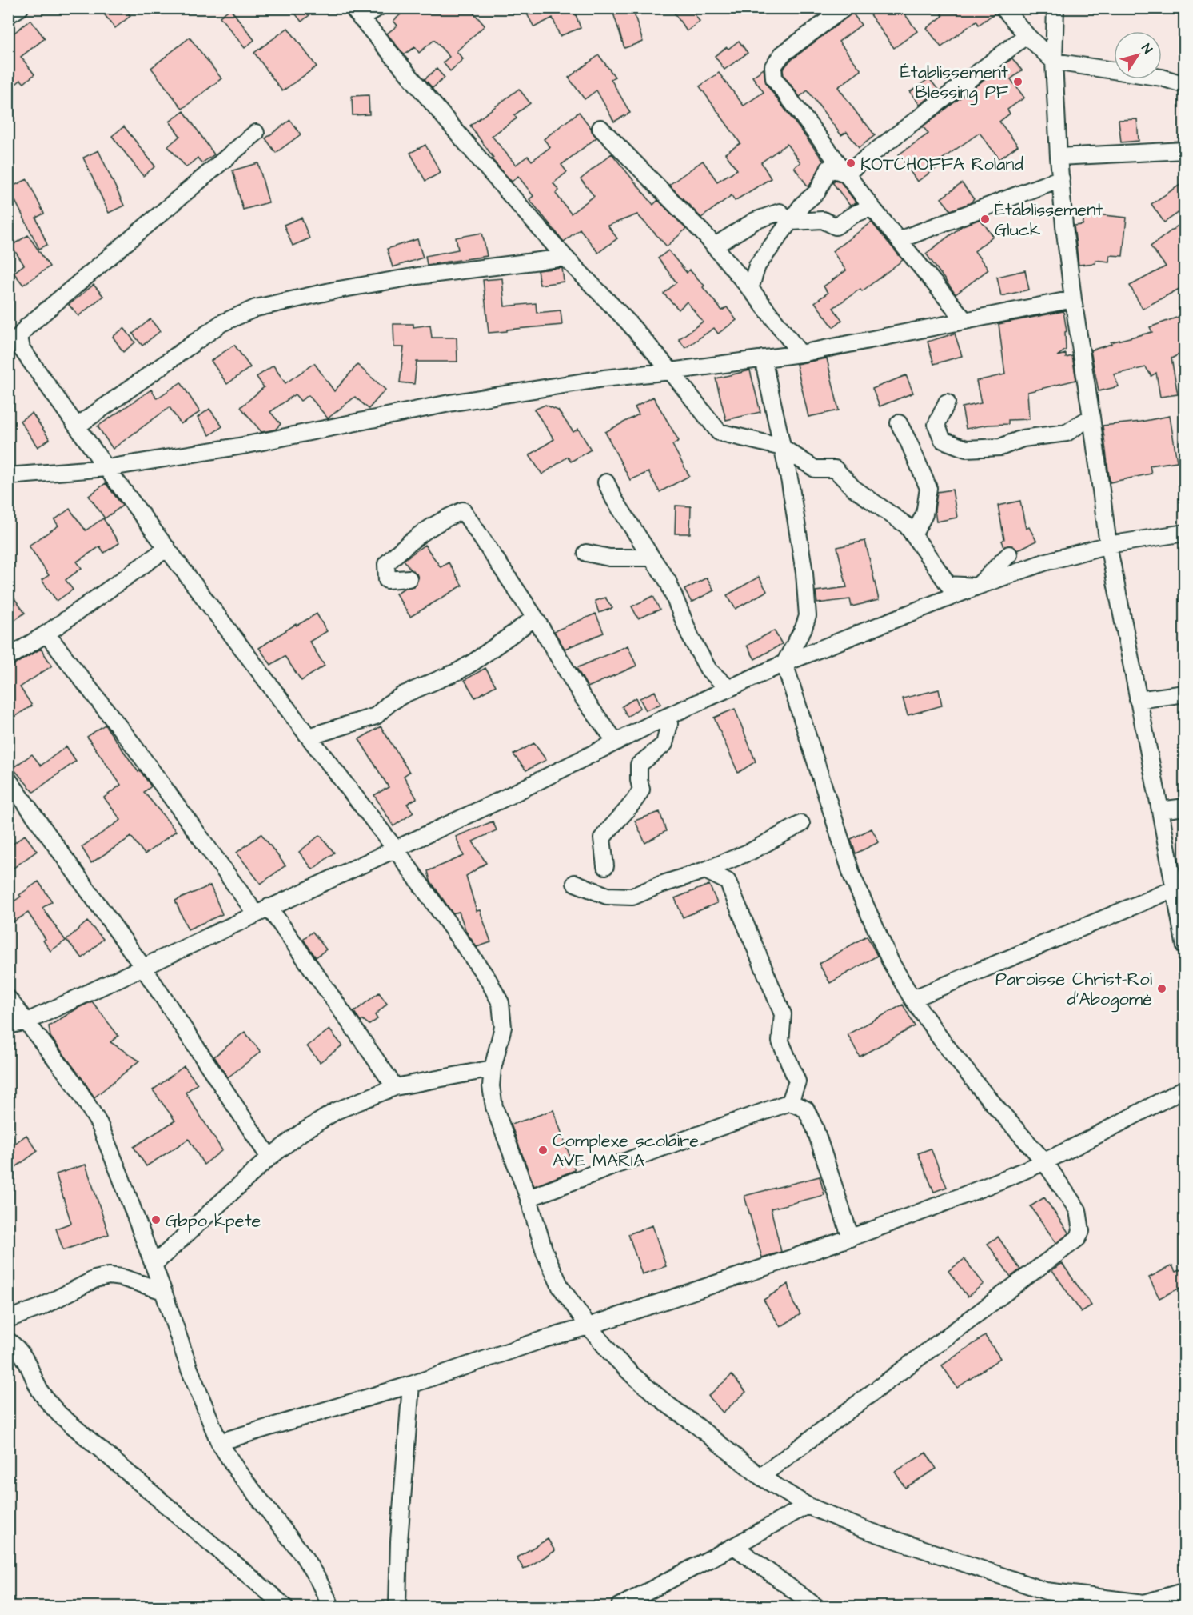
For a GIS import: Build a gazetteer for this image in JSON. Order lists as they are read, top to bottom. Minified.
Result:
{"places":["Établissement Blessing PF","KOTCHOFFA Roland","Établissement Gluck","Paroisse Christ-Roi d'Abogomè","Complexe scolaire AVE MARIA","Gbpo kpete"],"north":"top right"}
